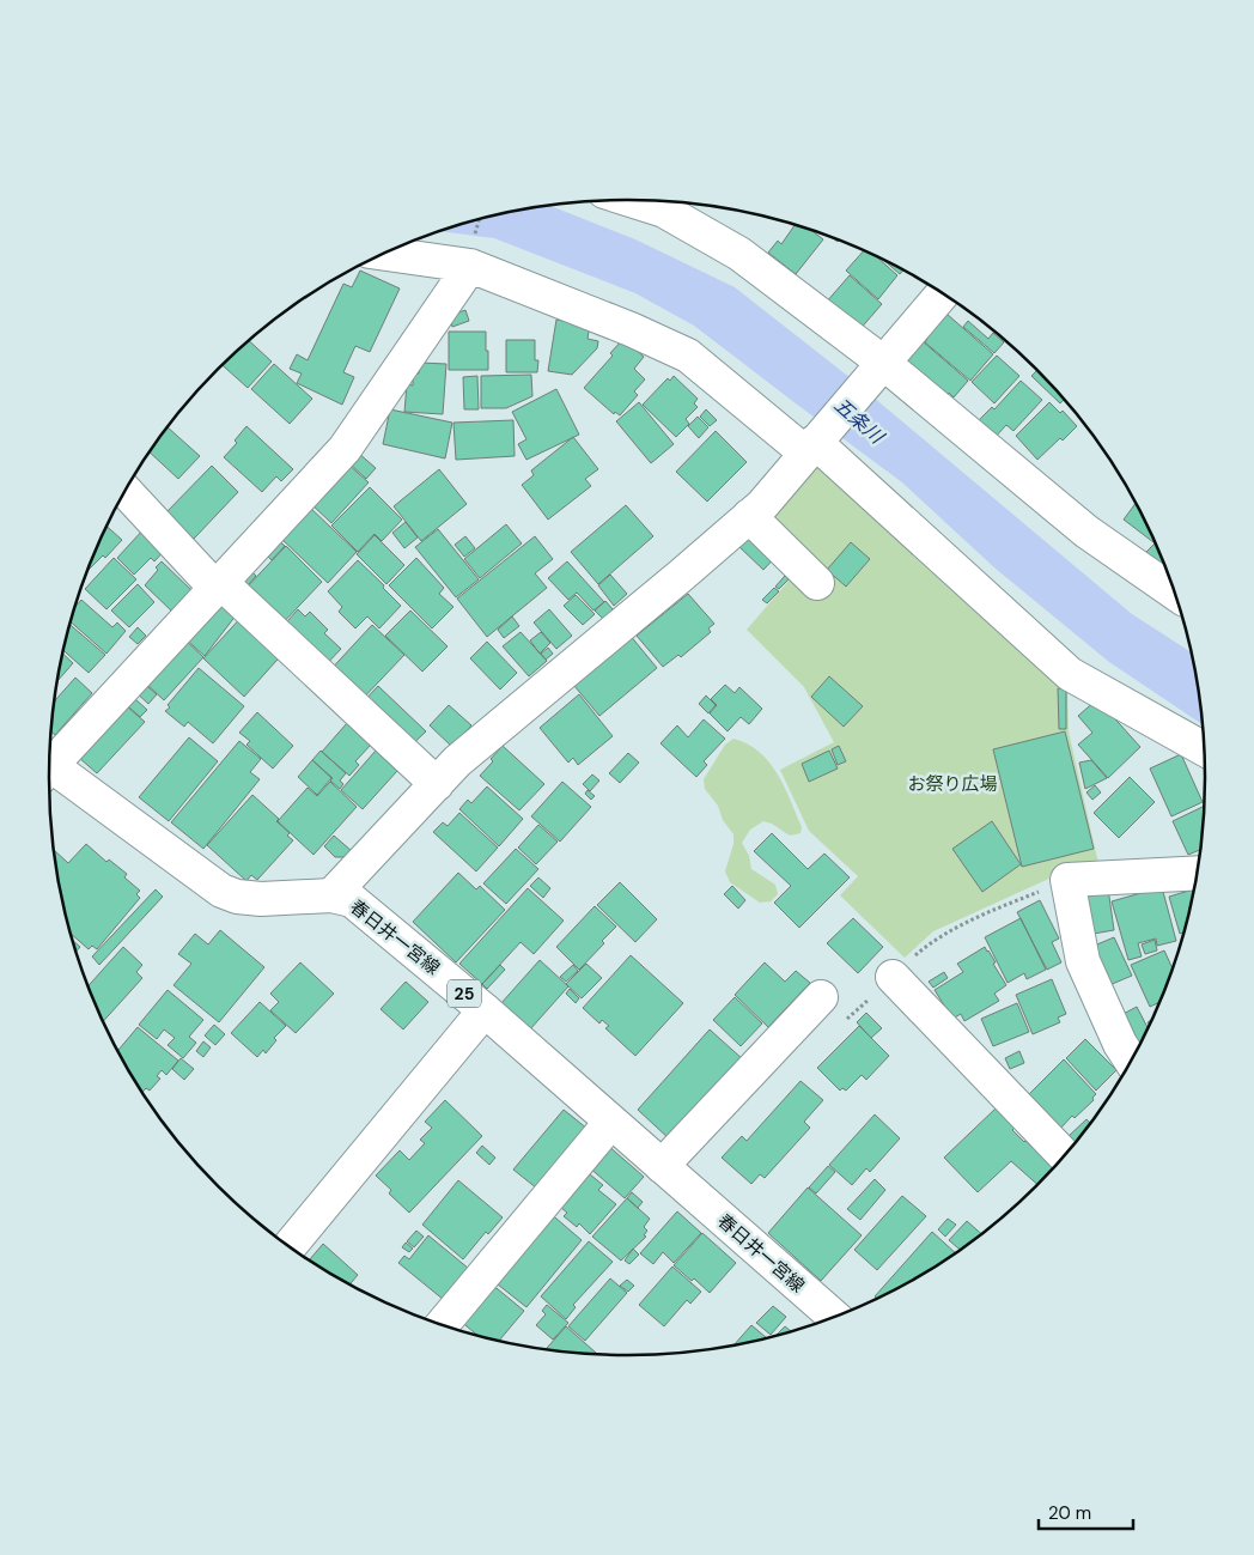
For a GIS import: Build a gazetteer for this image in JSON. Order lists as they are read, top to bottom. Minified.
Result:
{"streets":{"street":["春日井一宮線","25"]},"water":["五条川"],"parks":["お祭り広場"],"scale_bar":"20 m"}
